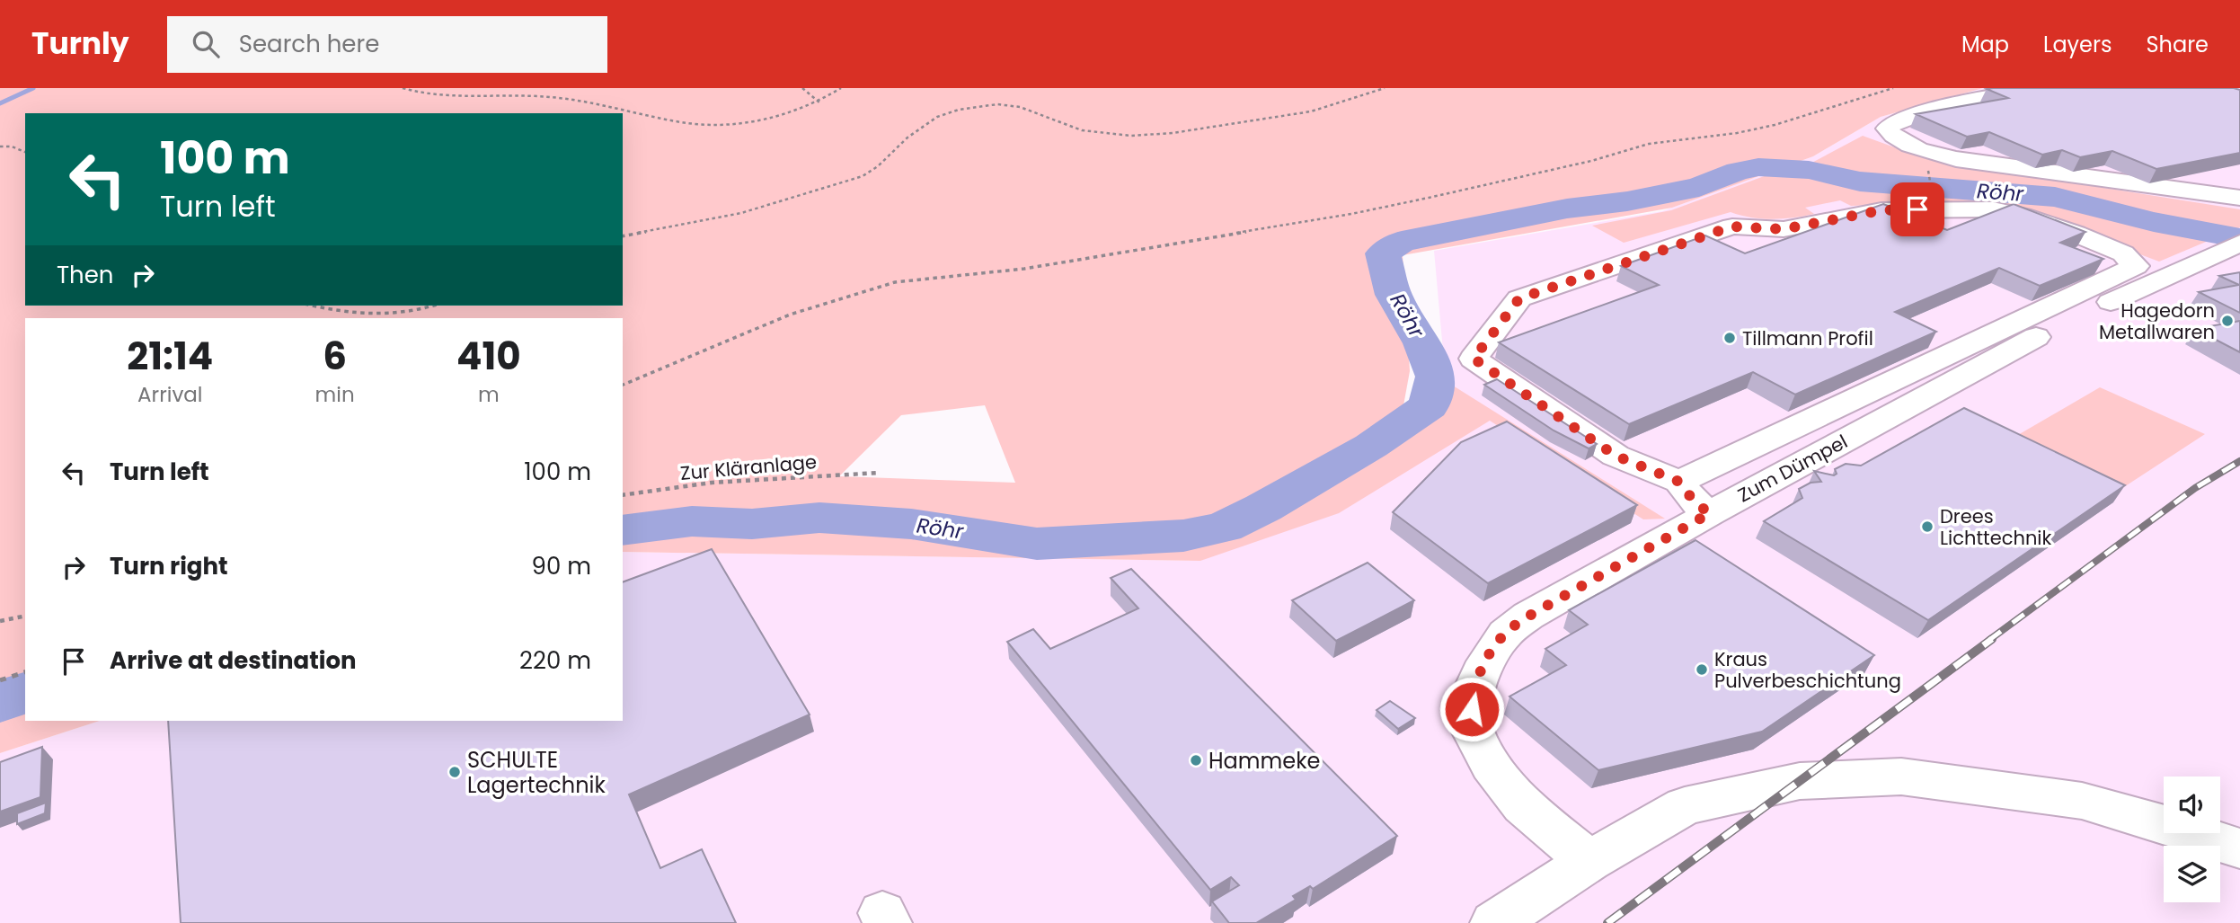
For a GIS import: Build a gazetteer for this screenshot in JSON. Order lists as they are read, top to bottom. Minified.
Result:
{"streets":{"street":["Zum Dümpel"],"path":["Zur Kläranlage"]},"water":["Röhr"],"places":["Hagedorn Metallwaren","Tillmann Profil","Drees Lichttechnik","Kraus Pulverbeschichtung","Hammeke","SCHULTE Lagertechnik"],"page":{"header":"Turnly","search":"Search here","nav":["Map","Layers","Share"],"turn":["100 m","Turn left"],"then":"Then","eta":["21:14","Arrival","6","min","410","m"],"list":[{"name":"Turn left","value":"100 m"},{"name":"Turn right","value":"90 m"},{"name":"Arrive at destination","value":"220 m"}]}}
